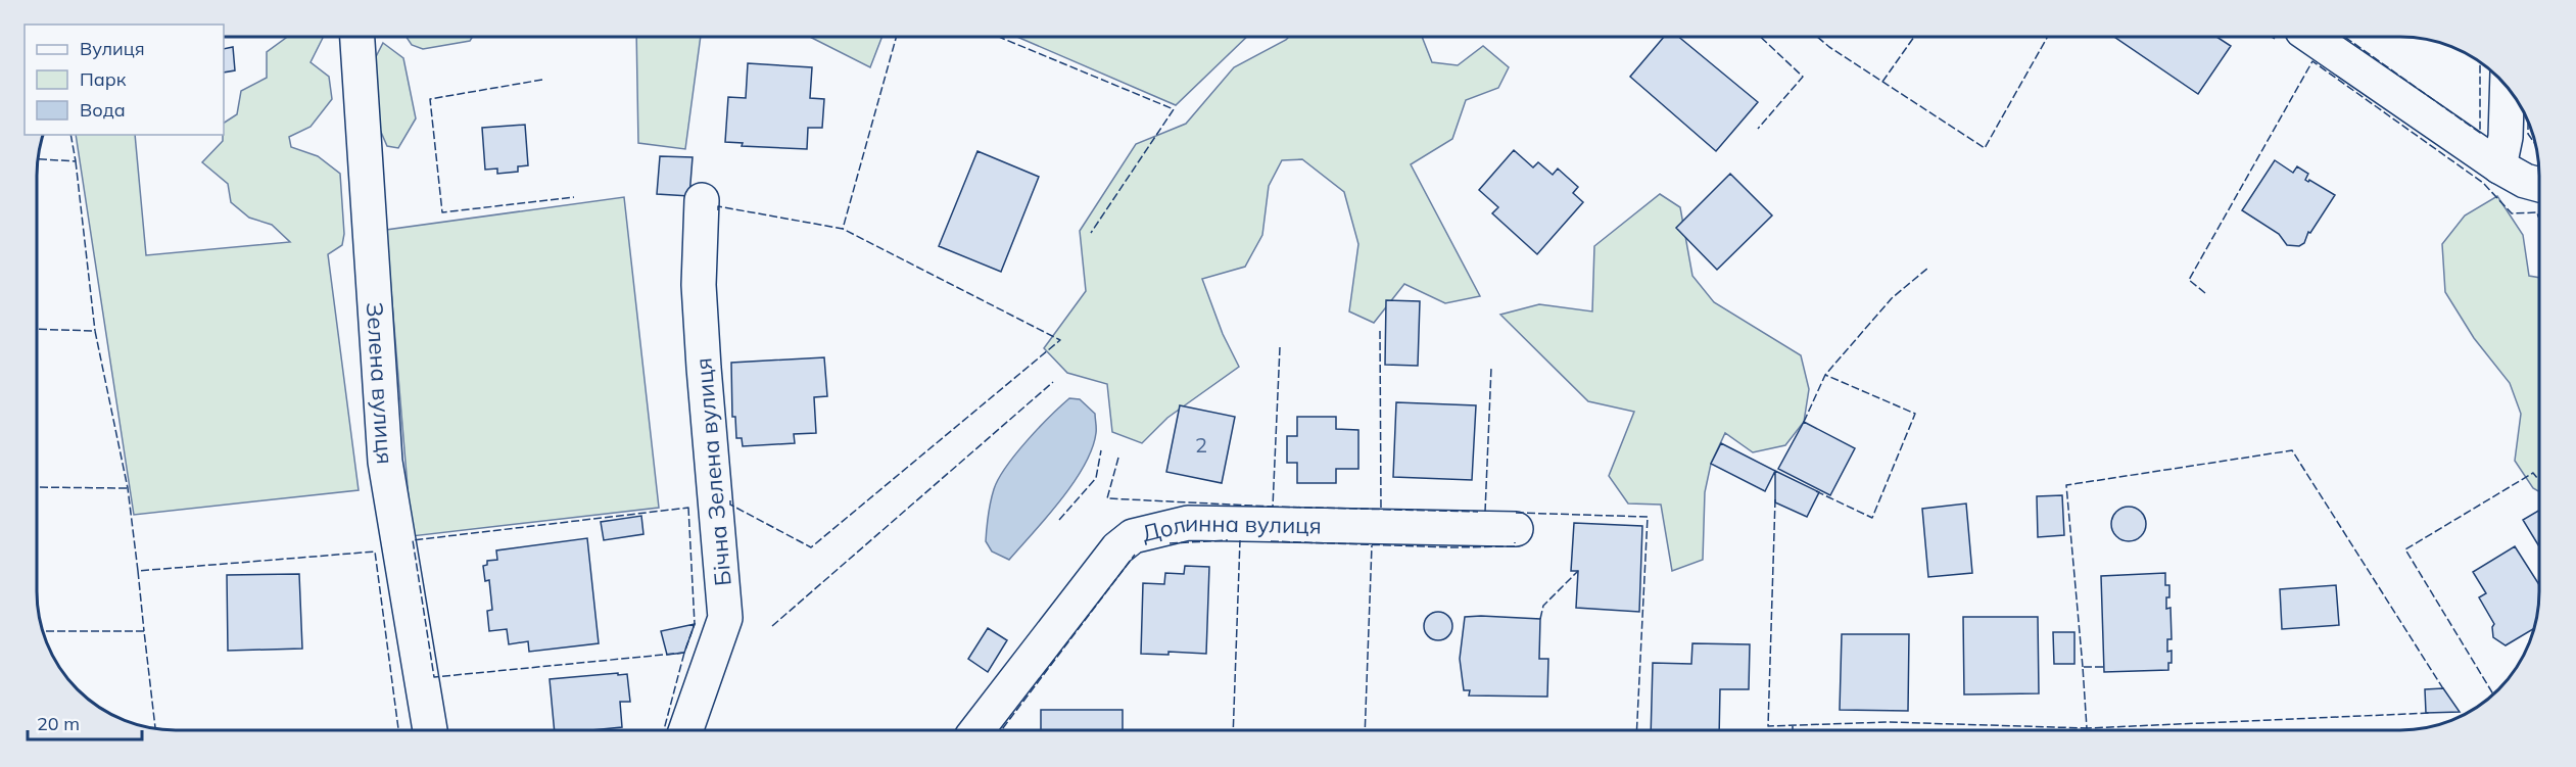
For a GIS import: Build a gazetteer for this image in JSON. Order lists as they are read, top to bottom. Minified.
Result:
{"streets":{"street":["Зелена вулиця","Бічна Зелена вулиця","Долинна вулиця"]},"house_numbers":["2"],"legend":["Вулиця","Парк","Вода"],"scale_bar":"20 m"}
